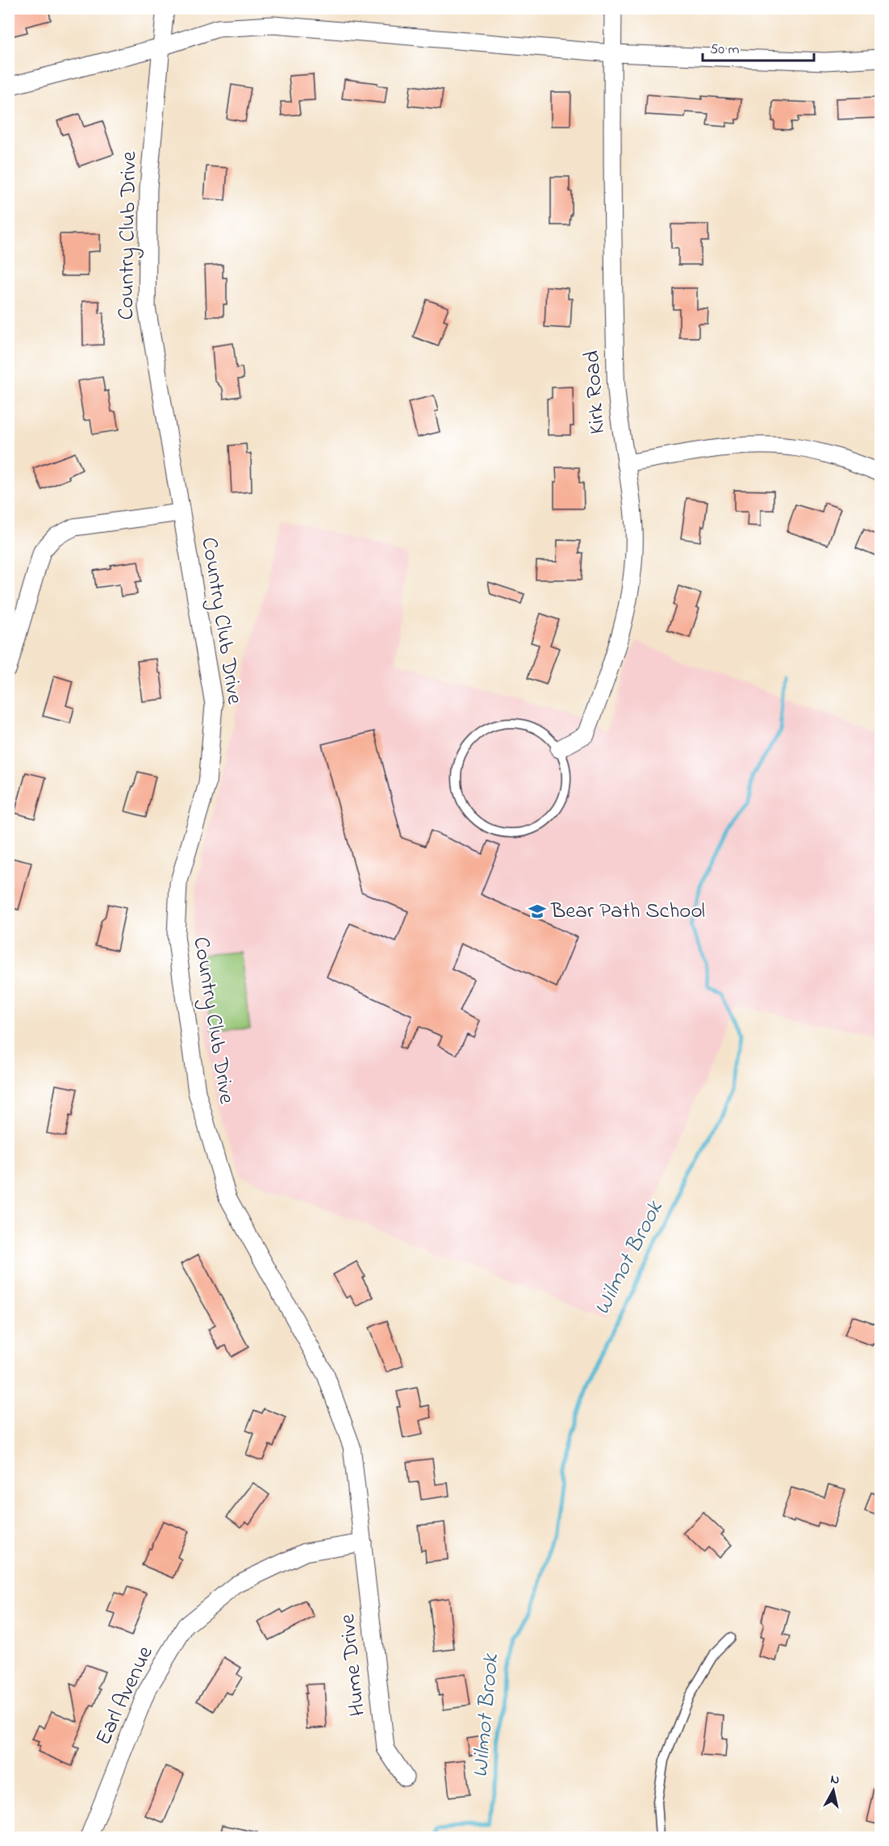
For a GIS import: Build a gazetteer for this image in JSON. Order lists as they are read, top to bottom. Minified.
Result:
{"streets":{"street":["Country Club Drive","Kirk Road","Hume Drive","Earl Avenue"]},"crossings":[["Country Club Drive","Hume Drive"],["Country Club Drive","Earl Avenue"],["Hume Drive","Earl Avenue"]],"water":["Wilmot Brook"],"places":{"school or university":["Bear Path School"]},"scale_bar":"50 m","north":"top"}
